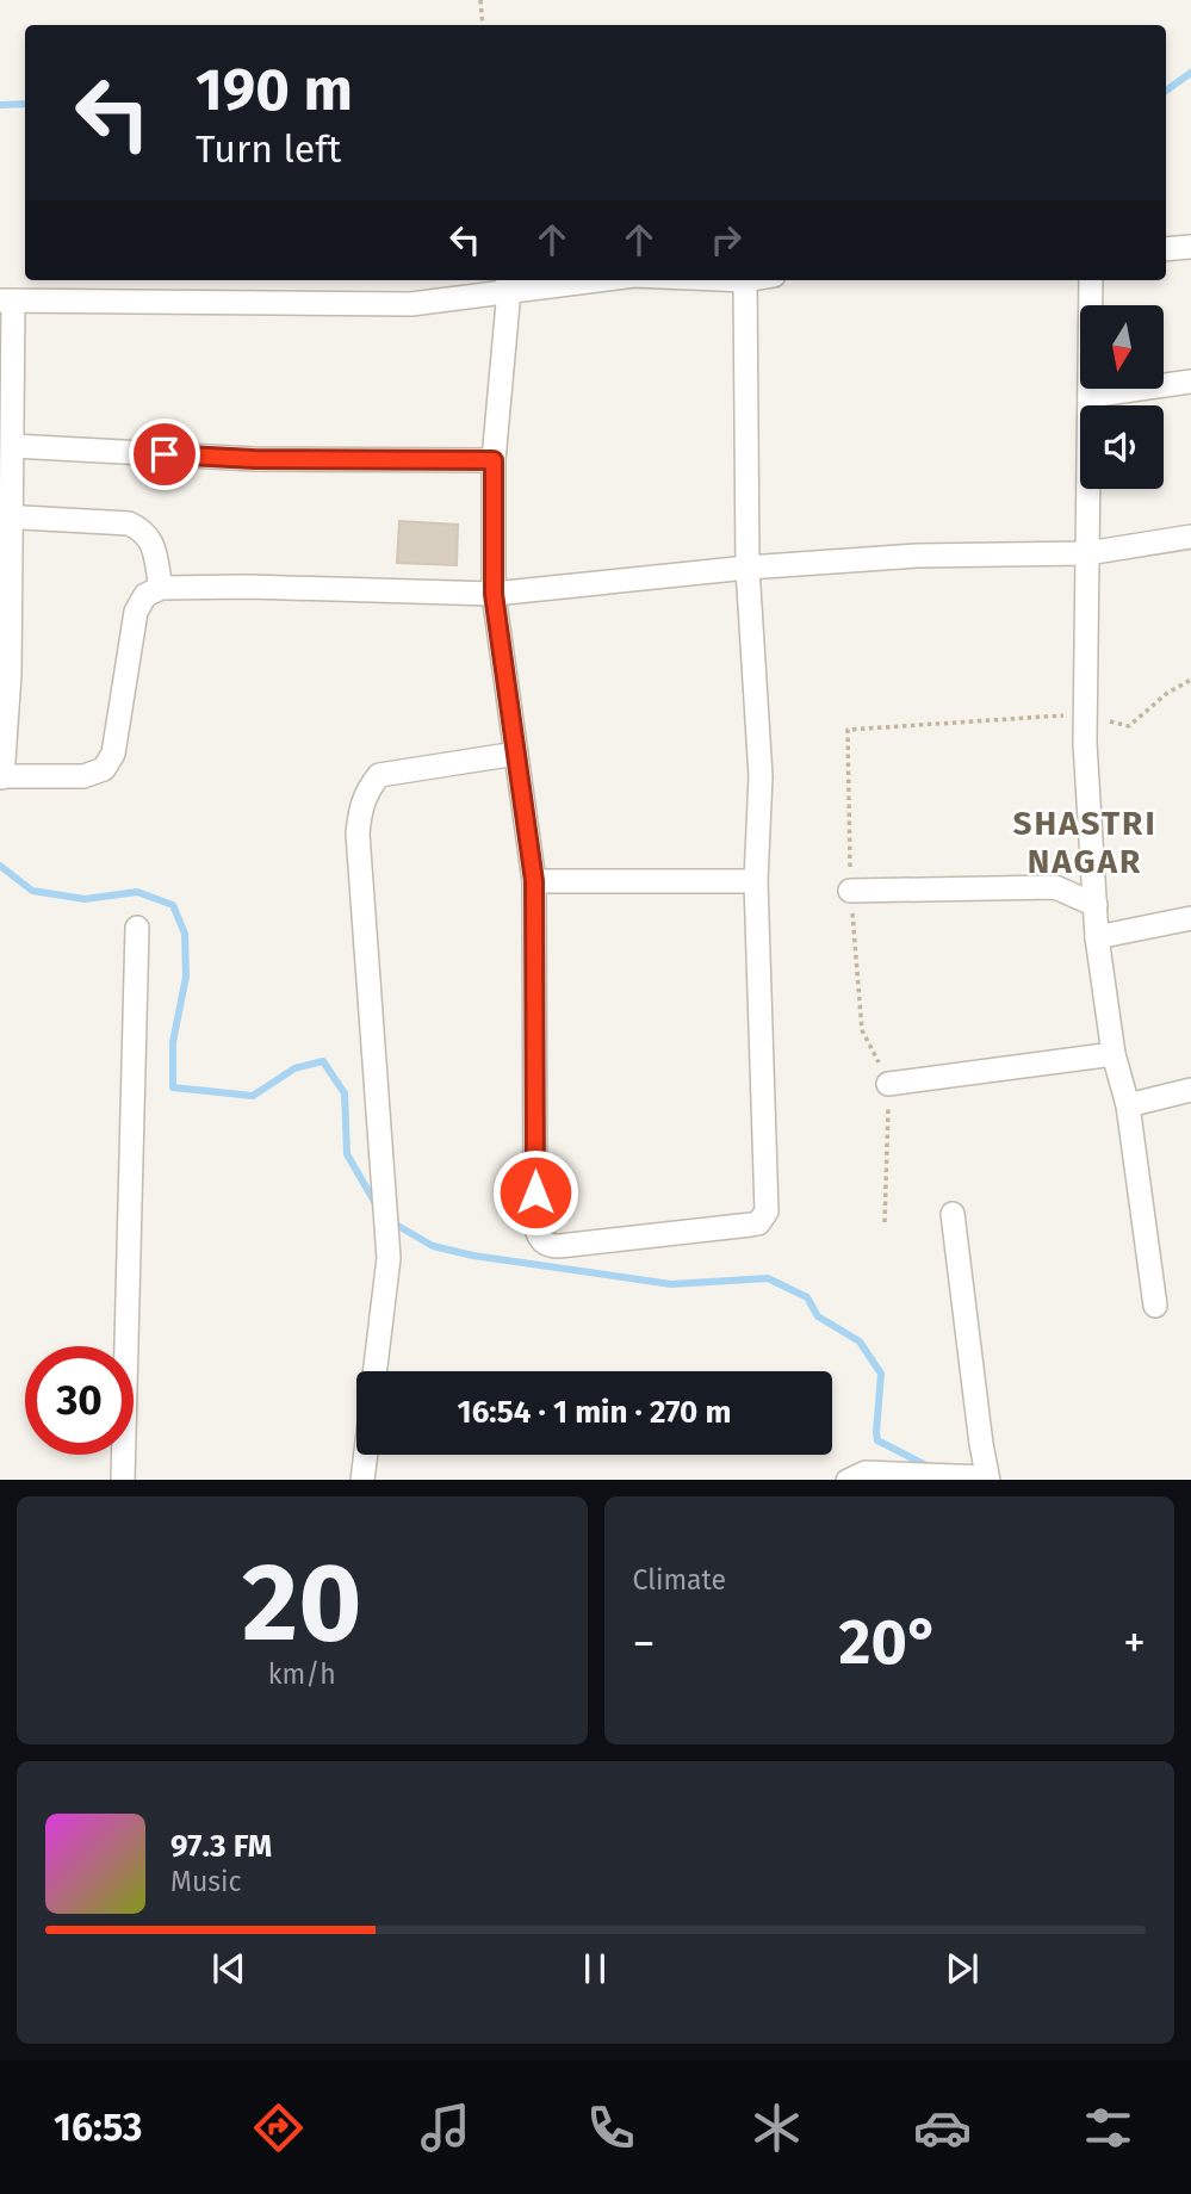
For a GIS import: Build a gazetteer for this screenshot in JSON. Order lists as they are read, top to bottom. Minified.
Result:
{"districts":["SHASTRI NAGAR"],"north":"bottom","page":{"turn":["190 m","Turn left"],"limit":"30","trip":"16:54 · 1 min · 270 m","tile":[["20","km/h"],"Climate"],"heat":["−","20°","+"],"song":["97.3 FM","Music"],"tabs":"16:53"}}
